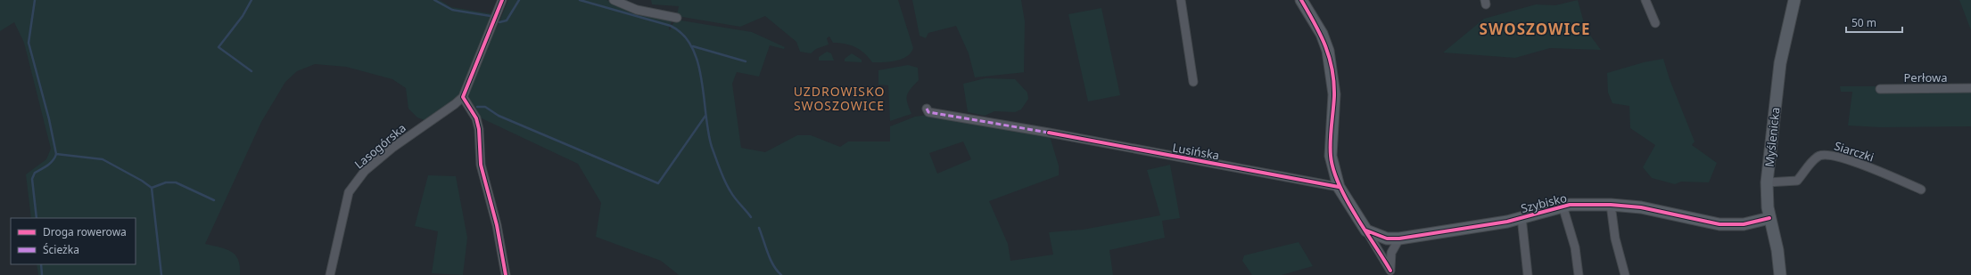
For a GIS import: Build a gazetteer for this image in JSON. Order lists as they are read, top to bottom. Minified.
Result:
{"streets":{"street":["Perłowa","Myślenicka","Lasogórska","Lusińska","Siarczki","Szybisko"]},"crossings":[["Myślenicka","Siarczki"],["Myślenicka","Szybisko"]],"districts":["SWOSZOWICE","UZDROWISKO SWOSZOWICE"],"legend":["Droga rowerowa","Ścieżka"],"scale_bar":"50 m"}
